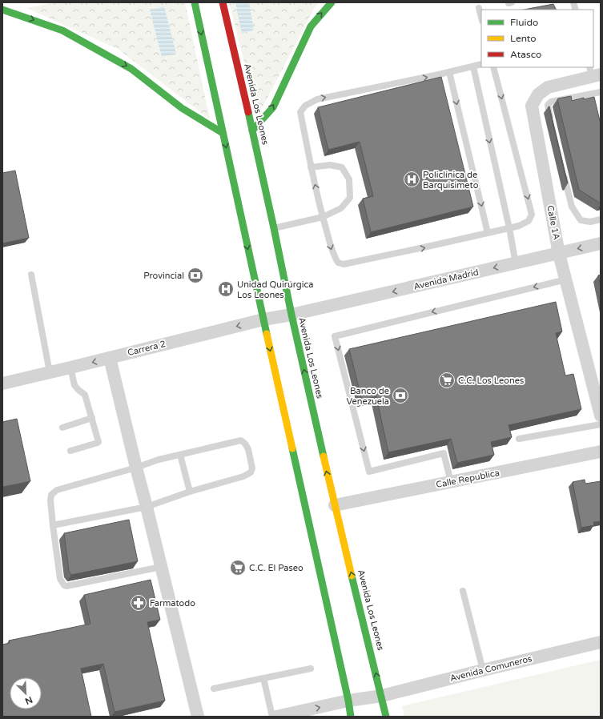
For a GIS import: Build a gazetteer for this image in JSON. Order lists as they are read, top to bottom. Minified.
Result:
{"streets":{"street":["Avenida Los Leones","Calle 1A","Avenida Madrid","Carrera 2","Calle Republica","Avenida Comuneros"]},"crossings":[["Avenida Los Leones","Avenida Madrid"],["Avenida Los Leones","Carrera 2"],["Avenida Los Leones","Calle Republica"],["Avenida Los Leones","Avenida Comuneros"],["Calle 1A","Avenida Madrid"],["Avenida Madrid","Carrera 2"]],"one_way":["Avenida Madrid","Carrera 2"],"places":{"hospital":["Policlínica de Barquisimeto","Unidad Quirúrgica Los Leones"],"bank":["Provincial","Banco de Venezuela"],"supermarket":["C.C. Los Leones","C.C. El Paseo"],"pharmacy":["Farmatodo"]},"legend":["Fluido","Lento","Atasco"],"north":"bottom right"}
